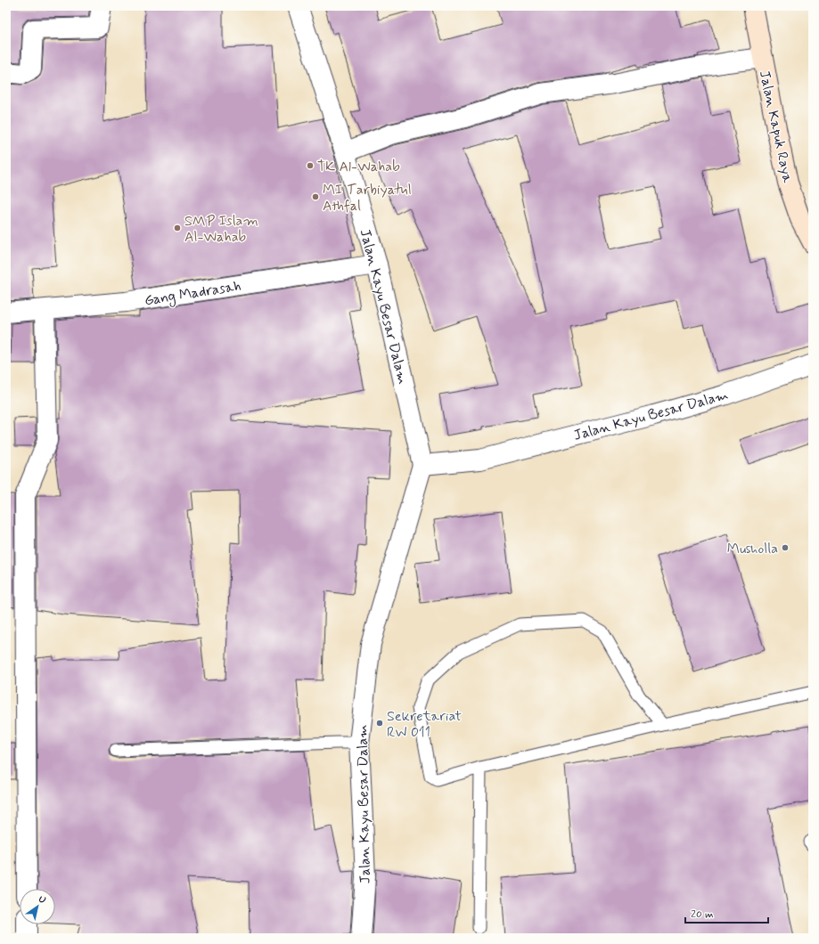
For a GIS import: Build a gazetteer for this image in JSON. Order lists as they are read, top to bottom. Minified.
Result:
{"streets":{"main road":["Jalan Kapuk Raya"],"street":["Gang Madrasah","Jalan Kayu Besar Dalam"]},"crossings":[["Gang Madrasah","Jalan Kayu Besar Dalam"]],"places":["TK Al-Wahab","MI Tarbiyatul Athfal","SMP Islam Al-Wahab","Musholla","Sekretariat RW 011"],"scale_bar":"20 m","north":"top right"}
